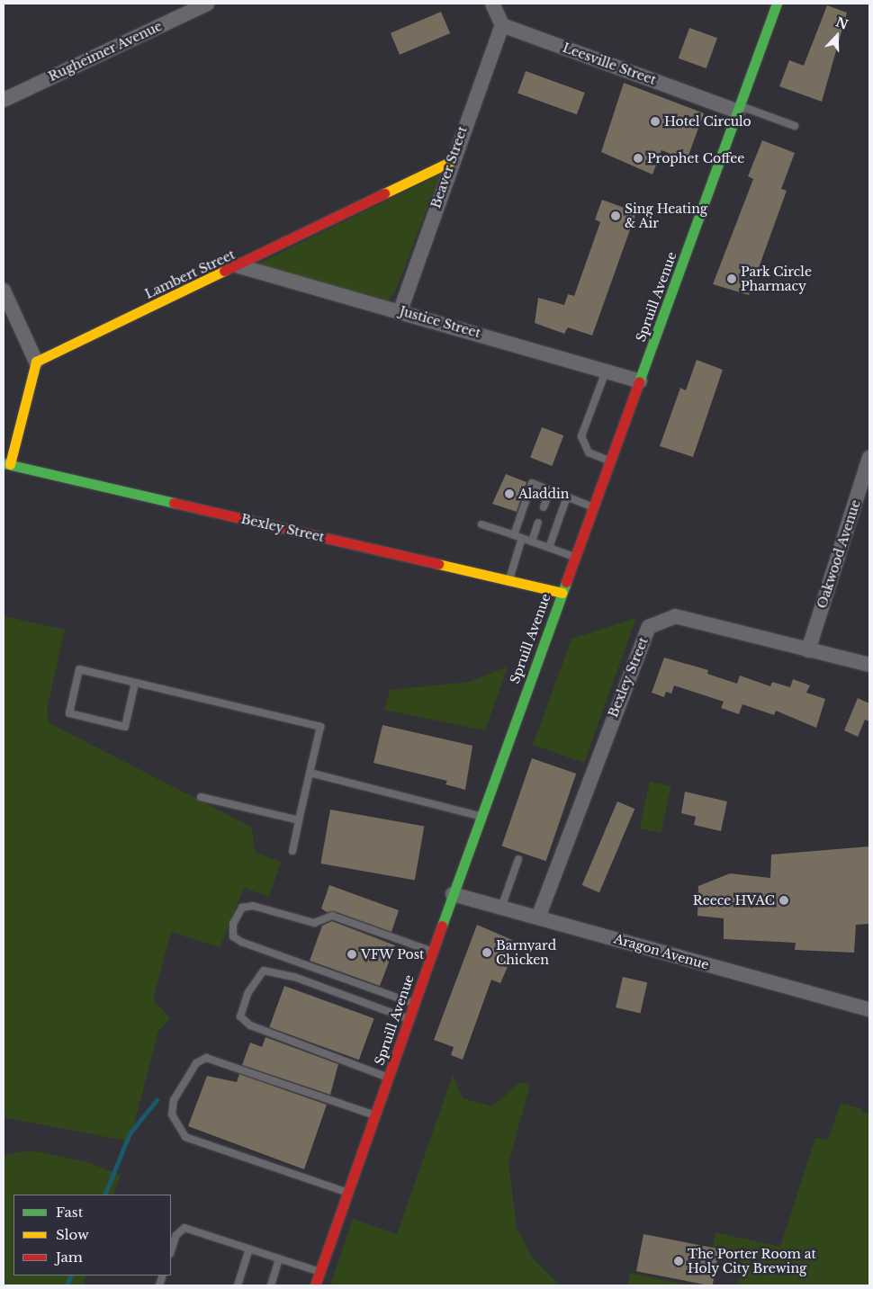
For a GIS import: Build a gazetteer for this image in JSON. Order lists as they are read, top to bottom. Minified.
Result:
{"streets":{"street":["Rugheimer Avenue","Leesville Street","Beaver Street","Lambert Street","Spruill Avenue","Justice Street","Bexley Street","Oakwood Avenue","Aragon Avenue"]},"crossings":[["Leesville Street","Beaver Street"],["Leesville Street","Spruill Avenue"],["Beaver Street","Lambert Street"],["Beaver Street","Justice Street"],["Lambert Street","Justice Street"],["Spruill Avenue","Justice Street"],["Spruill Avenue","Bexley Street"],["Spruill Avenue","Aragon Avenue"],["Bexley Street","Oakwood Avenue"],["Bexley Street","Aragon Avenue"]],"places":["Hotel Circulo","Prophet Coffee","Sing Heating & Air","Park Circle Pharmacy","Aladdin","Reece HVAC","Barnyard Chicken","VFW Post","The Porter Room at Holy City Brewing"],"legend":["Fast","Slow","Jam"],"north":"top"}
